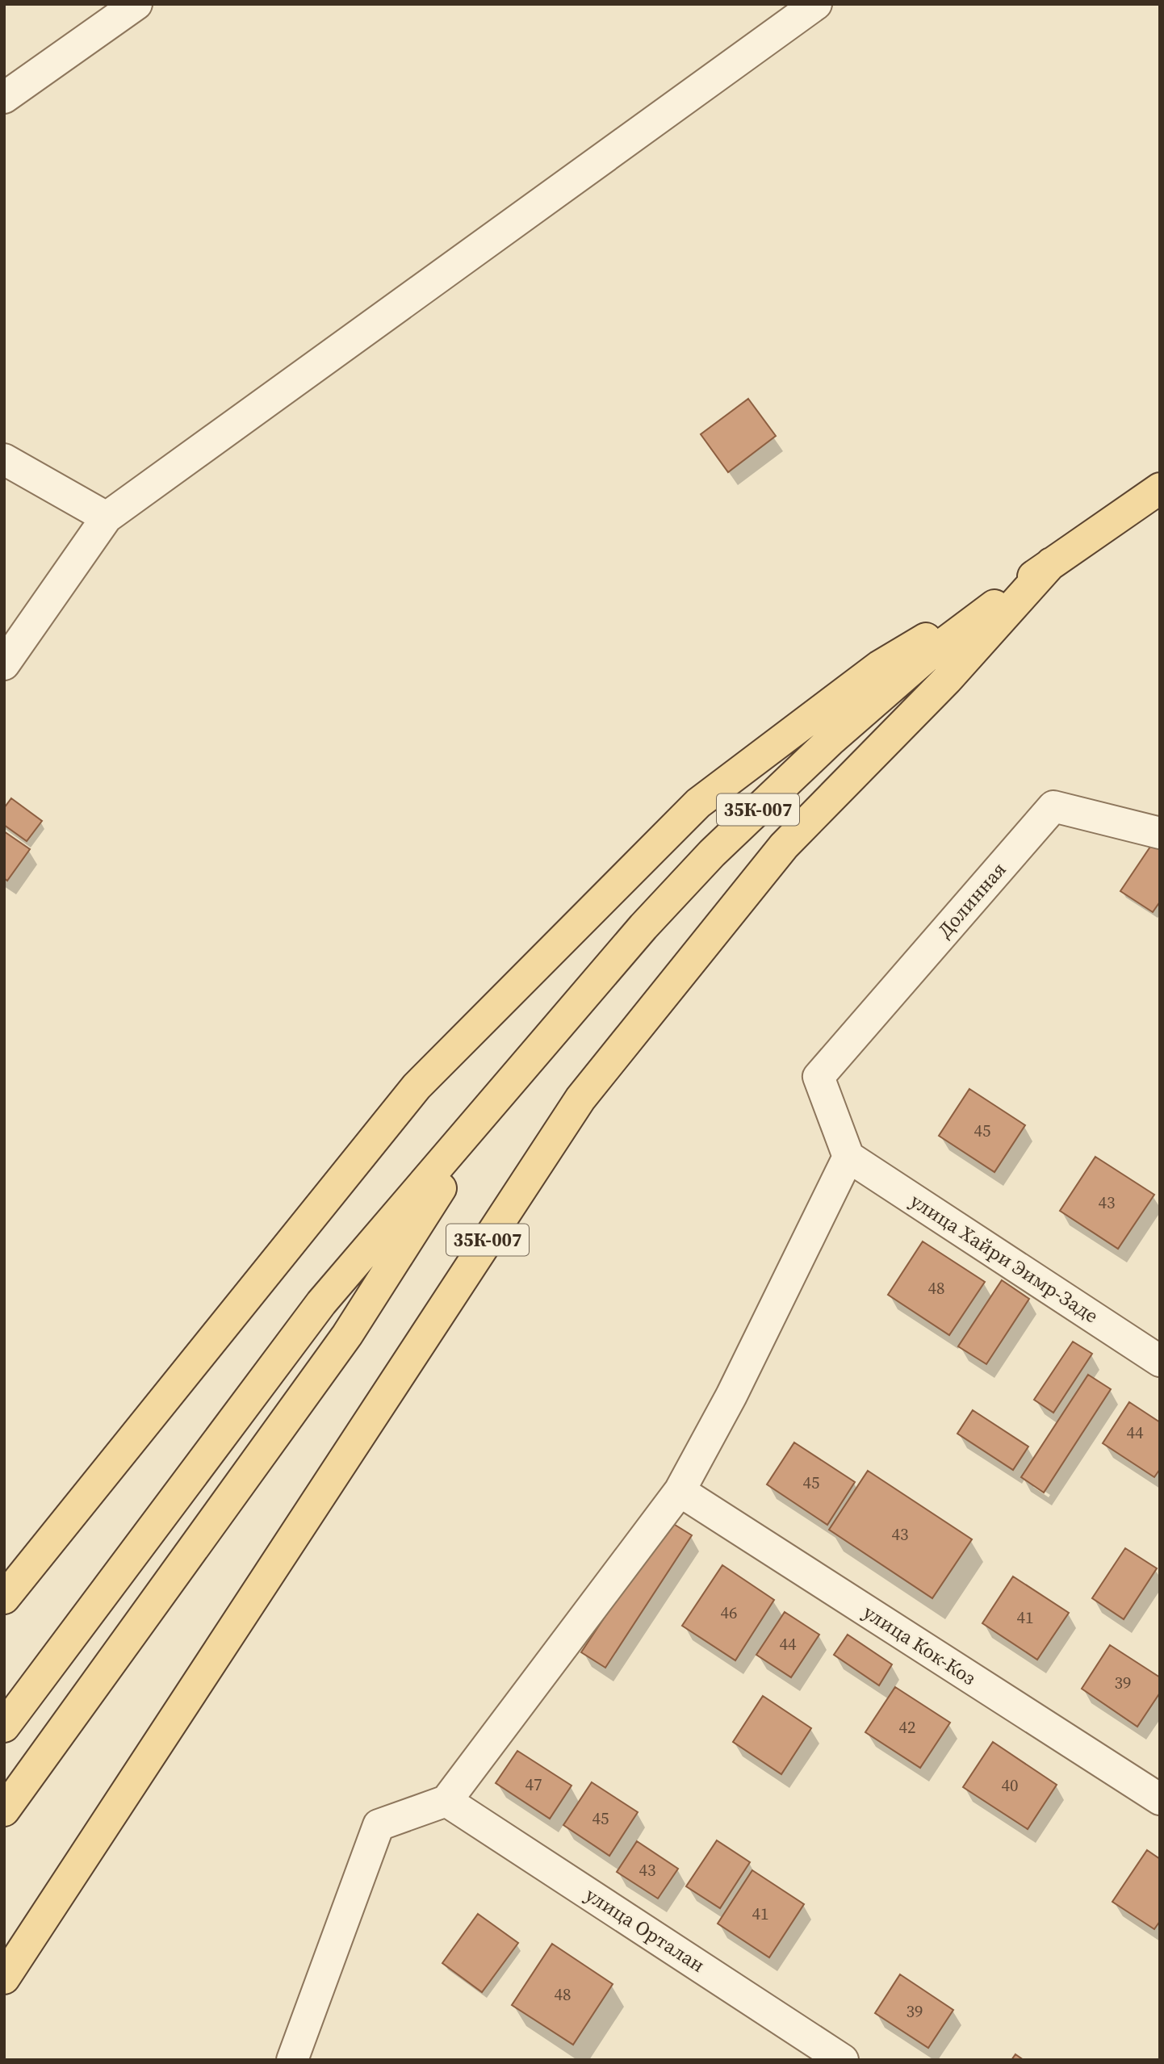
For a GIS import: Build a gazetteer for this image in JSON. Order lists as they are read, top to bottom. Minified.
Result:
{"streets":{"main road":["35К-007"],"street":["Долинная","улица Хайри Эимр-Заде","улица Кок-Коз","улица Орталан"]},"crossings":[["Долинная","улица Хайри Эимр-Заде"]],"house_numbers":["45","43","48","44","45","43","46","41","44","39","42","47","40","45","43","41","48","39"]}
